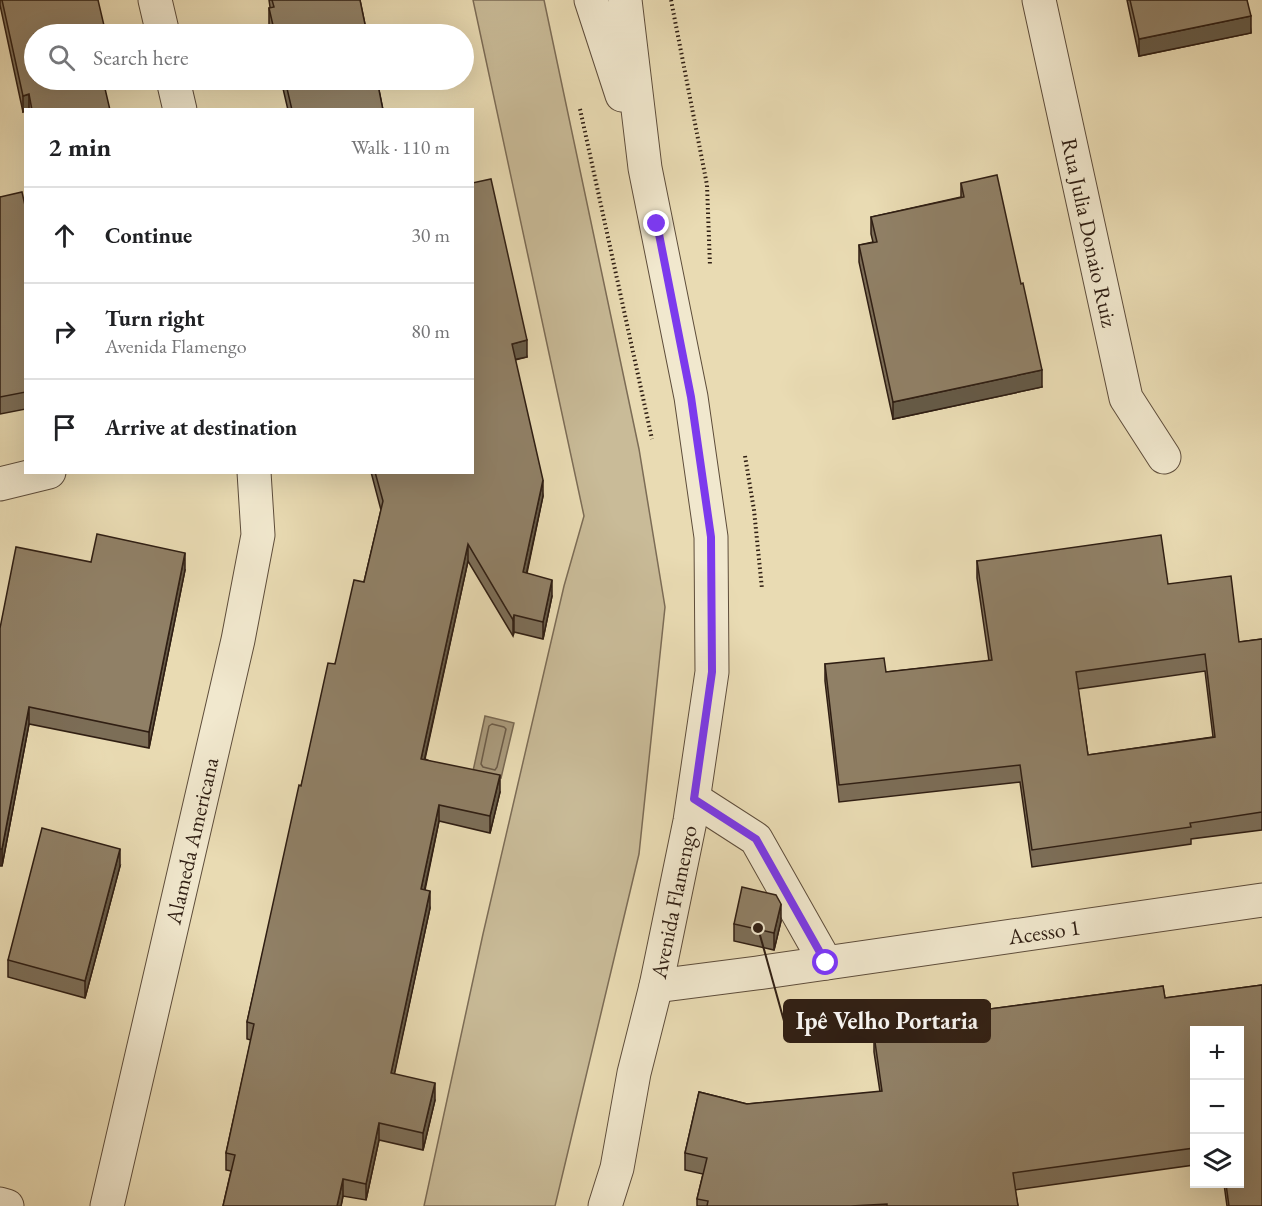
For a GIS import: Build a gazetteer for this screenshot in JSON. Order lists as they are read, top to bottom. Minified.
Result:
{"streets":{"street":["Rua Julia Donaio Ruiz","Alameda Americana","Avenida Flamengo","Acesso 1"]},"crossings":[["Avenida Flamengo","Acesso 1"]],"places":["Ipê Velho Portaria"],"page":{"search":"Search here","heading":["2 min","Walk · 110 m"],"list":[["Continue","30 m"],["Turn right","Avenida Flamengo","80 m"],"Arrive at destination"],"map_buttons":["+","−"]}}
